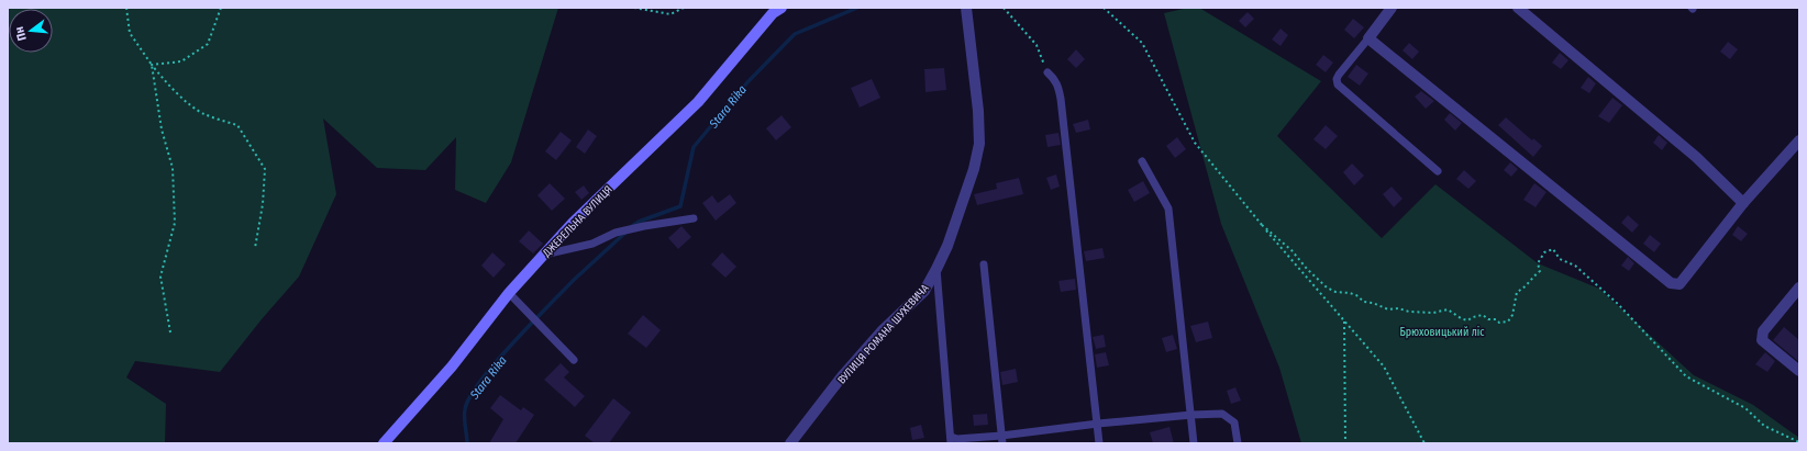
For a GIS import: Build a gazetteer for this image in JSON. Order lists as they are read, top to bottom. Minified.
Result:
{"streets":{"street":["ДЖЕРЕЛЬНА ВУЛИЦЯ","ВУЛИЦЯ РОМАНА ШУХЕВИЧА"]},"water":["Stara Rika"],"parks":["Брюховицький ліс"],"north":"left"}
